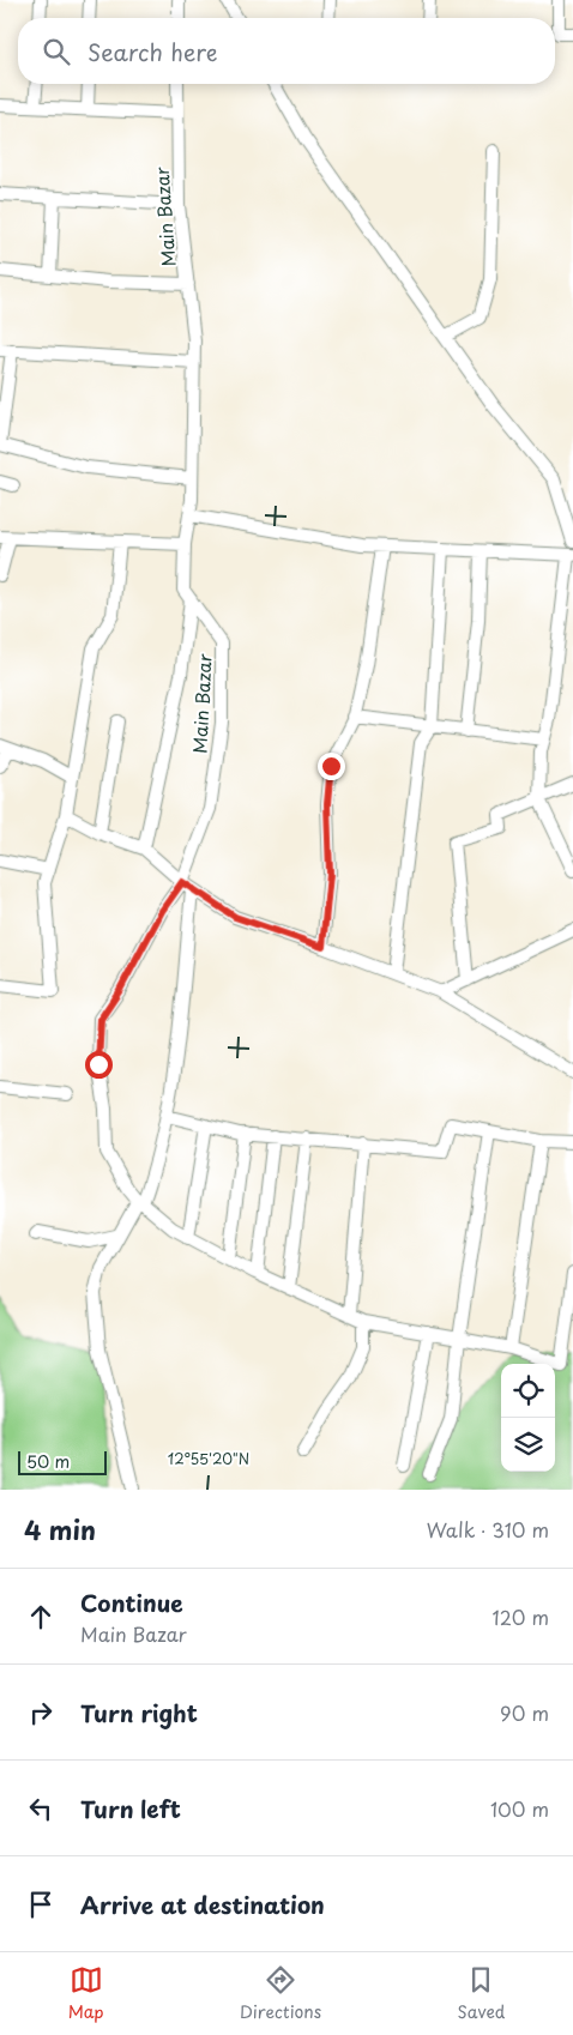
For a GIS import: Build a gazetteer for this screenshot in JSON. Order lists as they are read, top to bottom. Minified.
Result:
{"streets":{"street":["Main Bazar"]},"scale_bar":"50 m","page":{"search":"Search here","scale":"50 m","heading":["4 min","Walk · 310 m"],"list":[["Continue","Main Bazar","120 m"],["Turn right","90 m"],["Turn left","100 m"],"Arrive at destination"],"nav":["Map","Directions","Saved"]},"coordinates":["12°55'20\"N"]}
